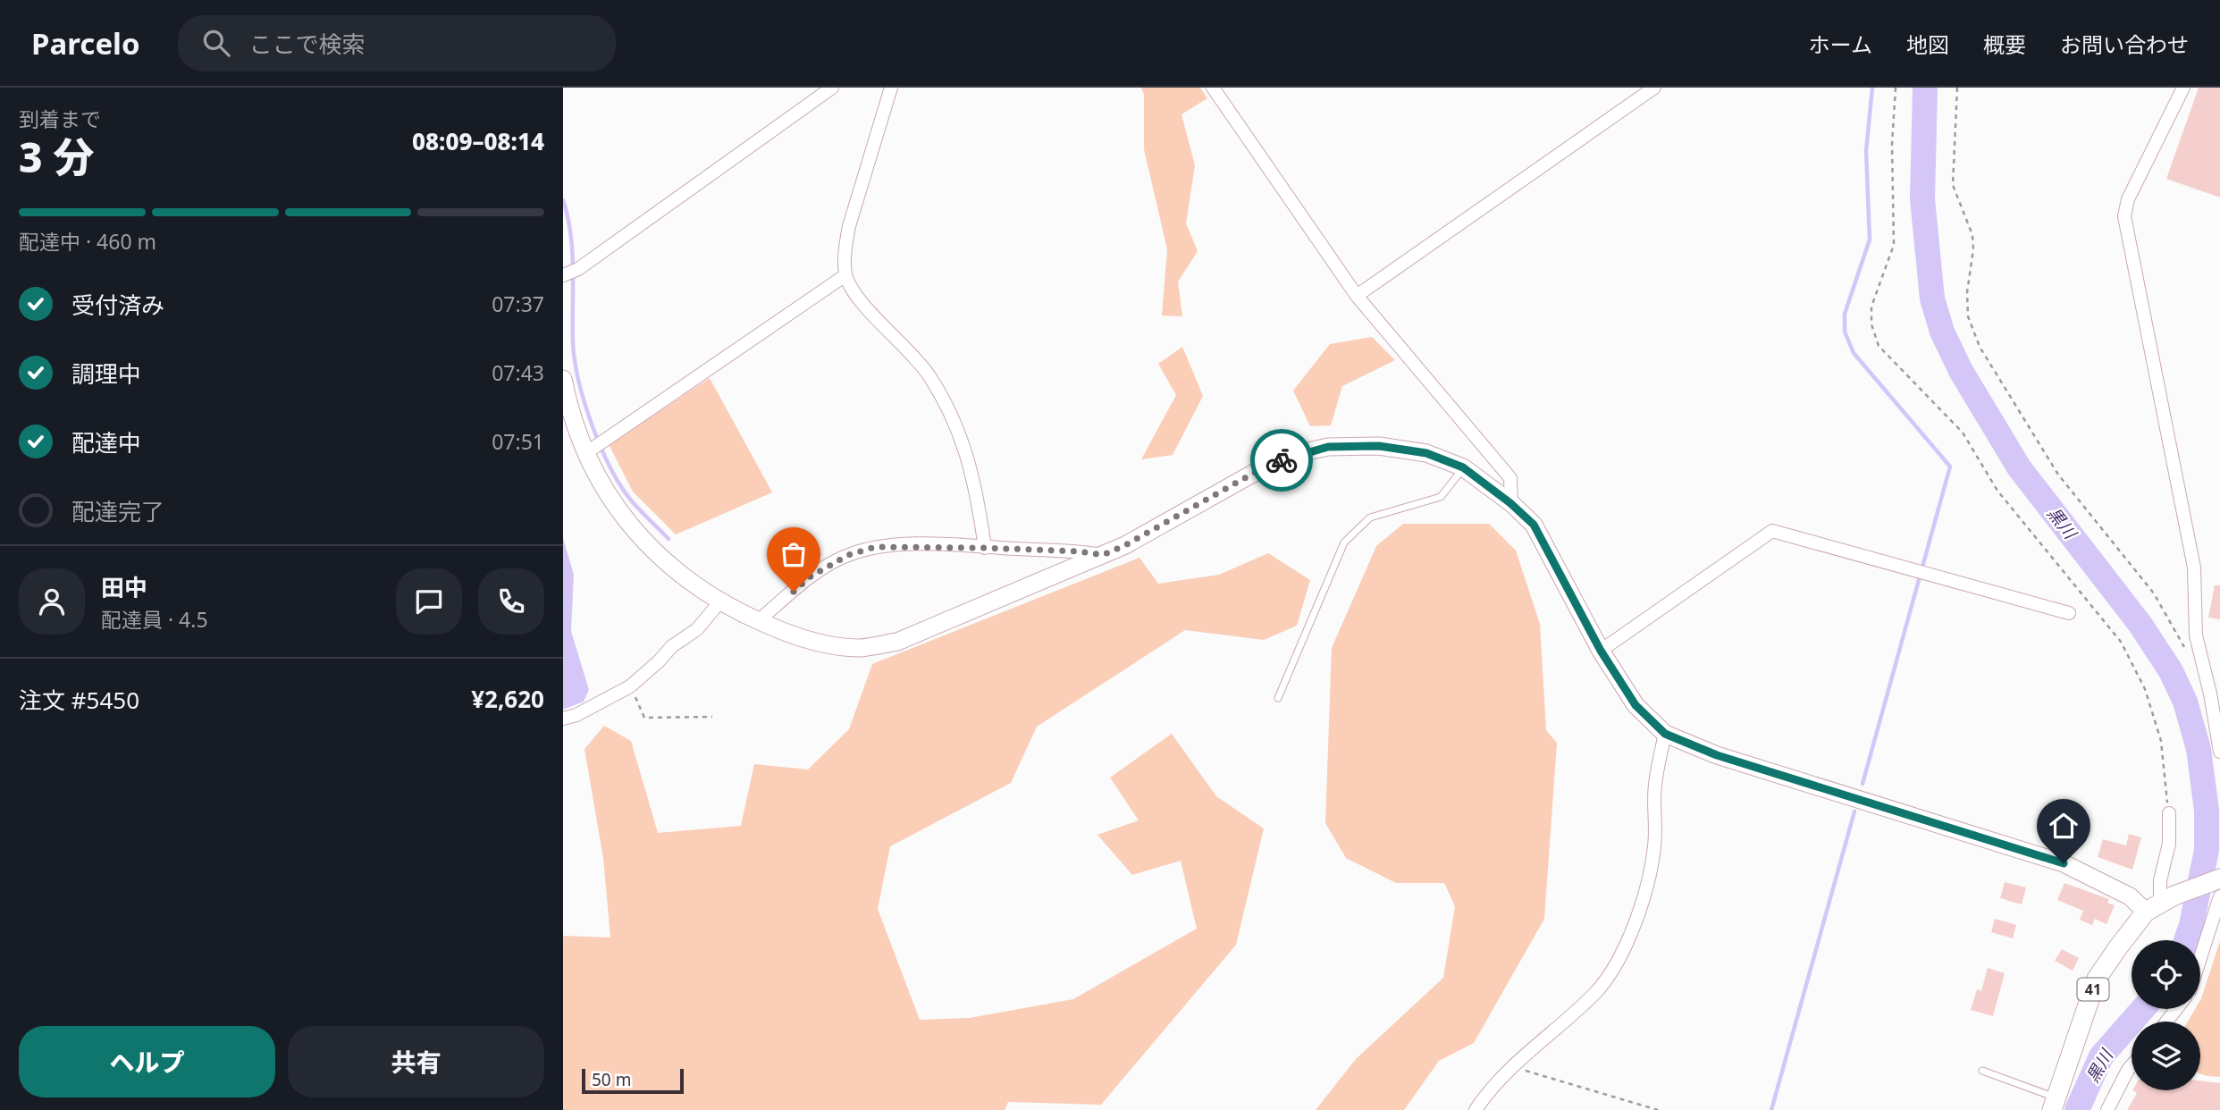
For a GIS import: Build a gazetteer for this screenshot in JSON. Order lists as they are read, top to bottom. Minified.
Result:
{"streets":{"main road":["41"]},"water":["黒川"],"scale_bar":"50 m","page":{"header":"Parcelo","search":"ここで検索","nav":["ホーム","地図","概要","お問い合わせ"],"heading":["3 分","到着まで","08:09–08:14"],"panel":["田中","配達員 · 4.5","注文 #5450","¥2,620"],"bar":"配達中 · 460 m","list":[["受付済み","07:37"],["調理中","07:43"],["配達中","07:51"],"配達完了"],"buttons":["ヘルプ","共有"],"scale":"50 m"}}
